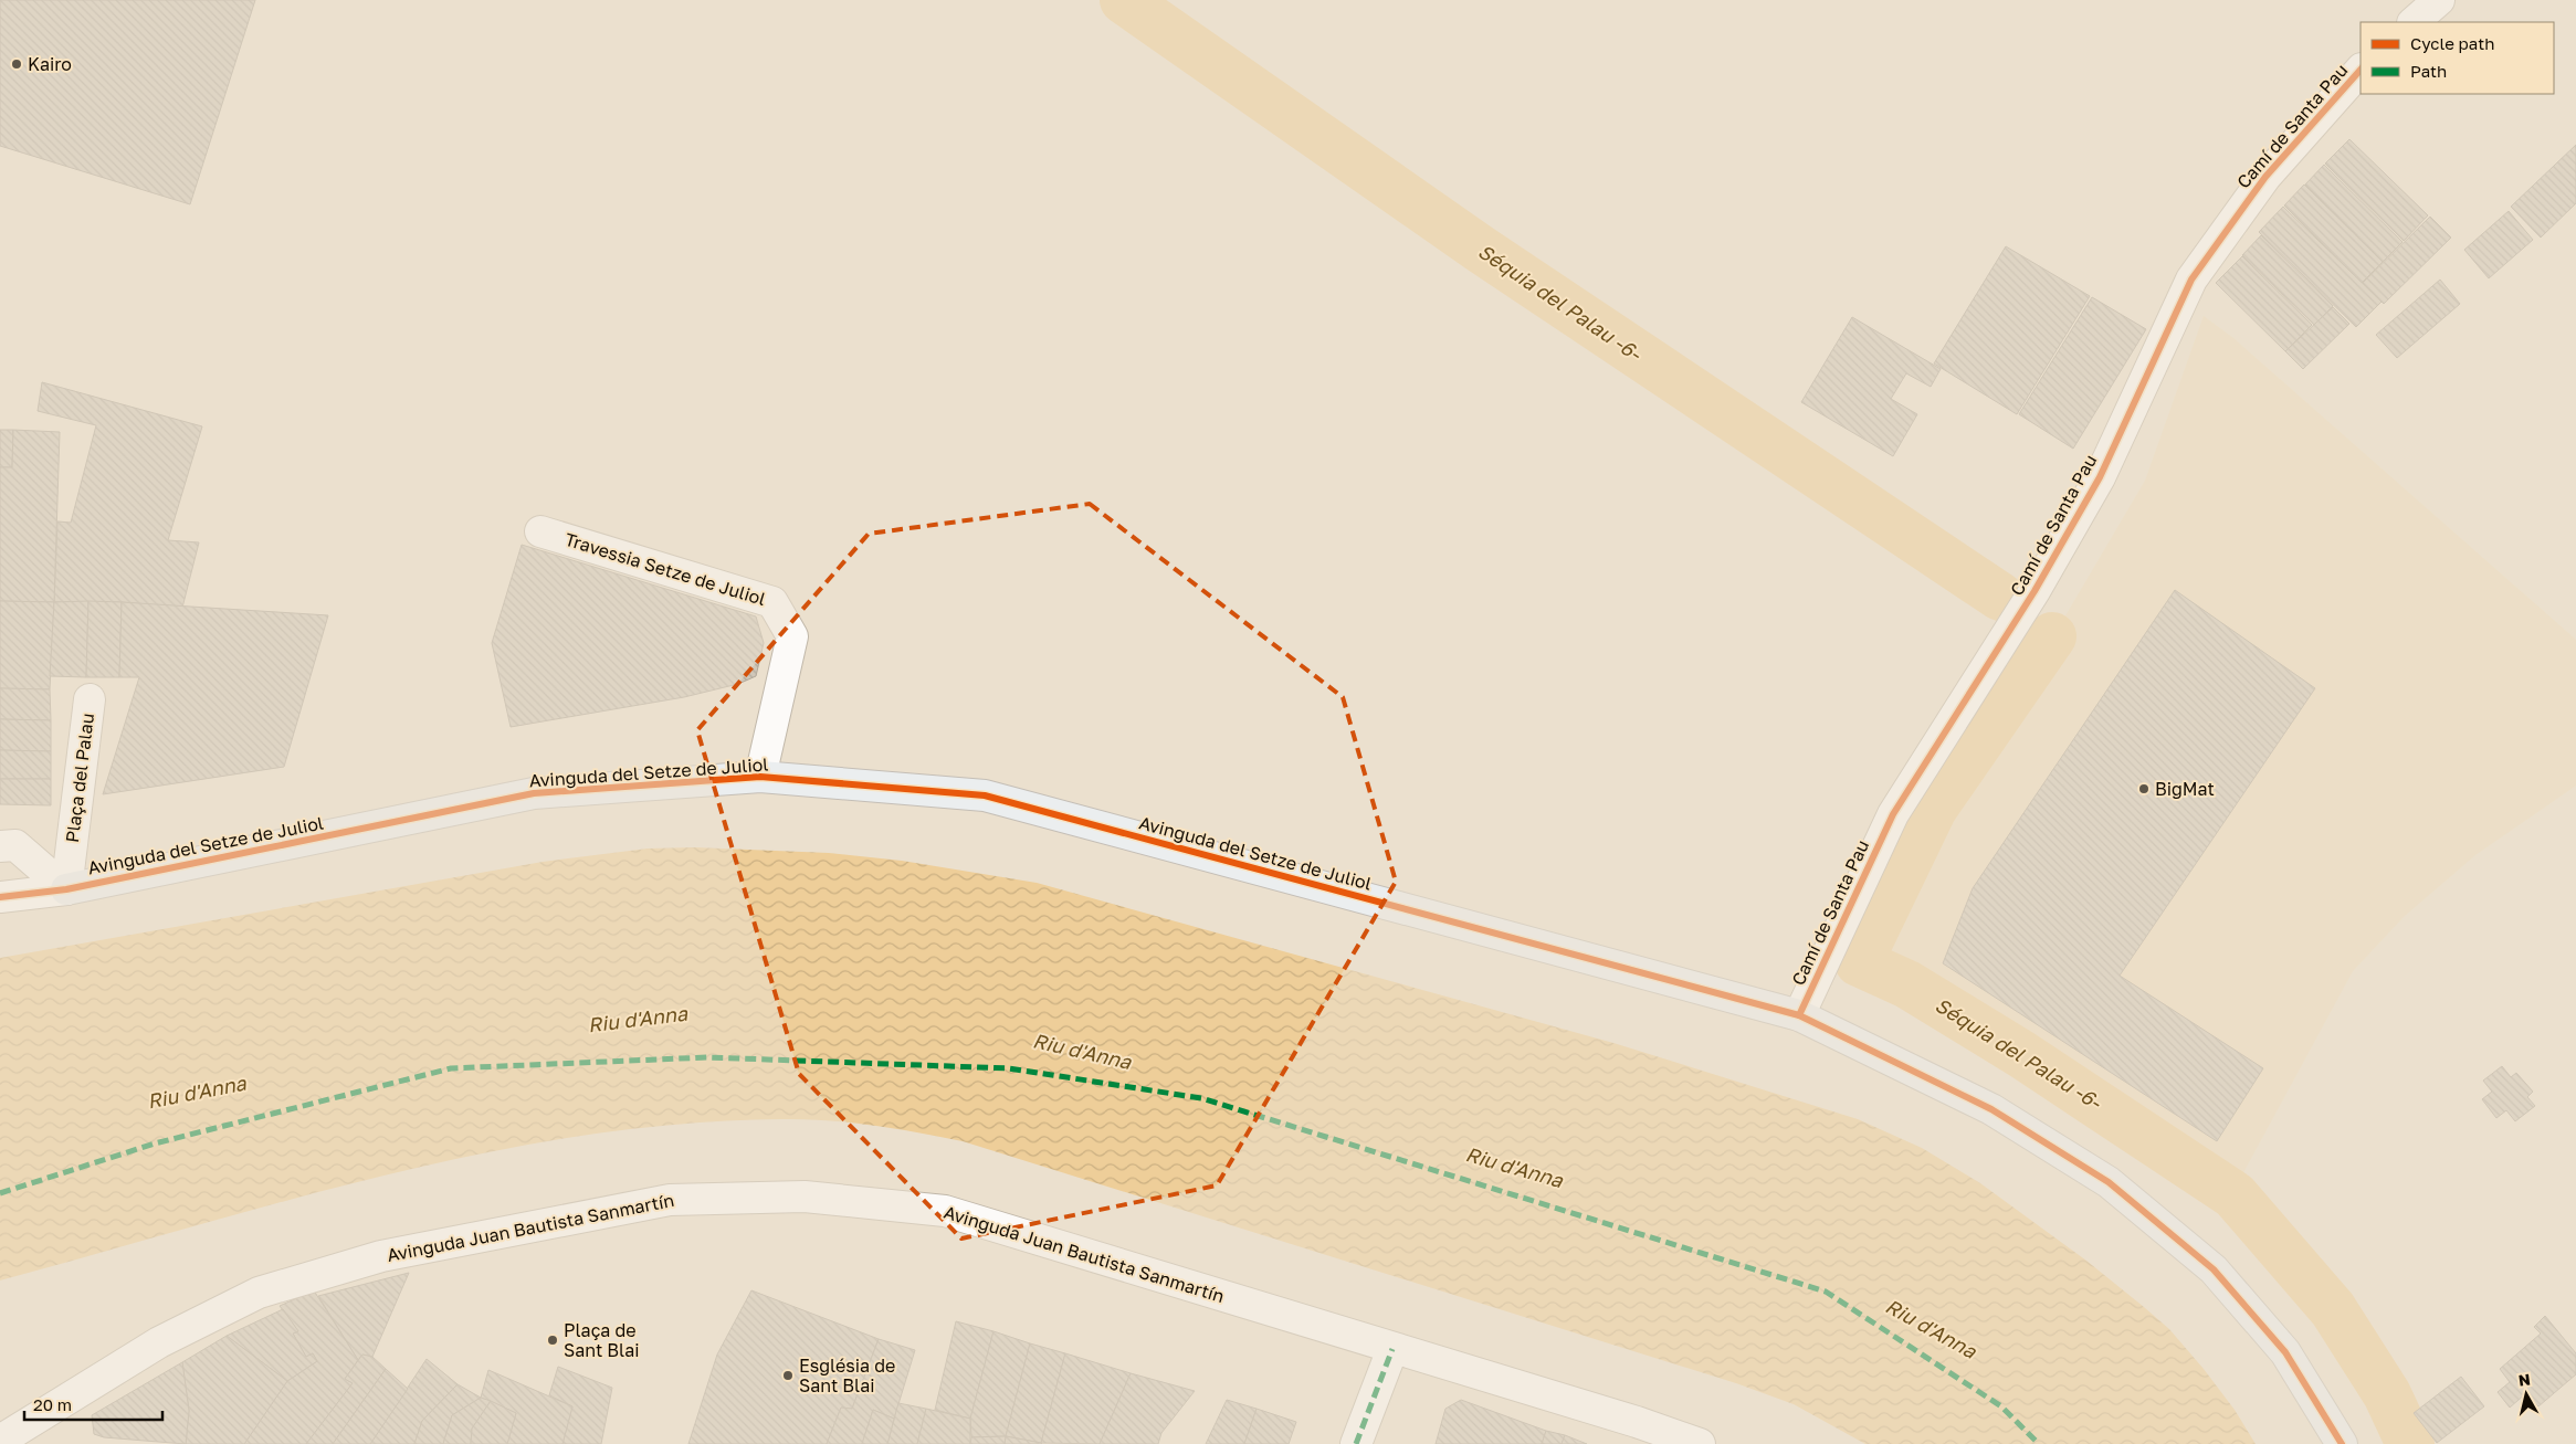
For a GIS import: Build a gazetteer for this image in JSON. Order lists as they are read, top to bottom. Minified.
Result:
{"streets":{"main road":["Avinguda del Setze de Juliol"],"street":["Camí de Santa Pau","Travessia Setze de Juliol","Plaça del Palau","Avinguda Juan Bautista Sanmartín"]},"crossings":[["Camí de Santa Pau","Avinguda del Setze de Juliol"],["Travessia Setze de Juliol","Avinguda del Setze de Juliol"],["Avinguda del Setze de Juliol","Plaça del Palau"]],"water":["Séquia del Palau -6-","Riu d'Anna"],"places":["Kairo","BigMat","Plaça de Sant Blai","Església de Sant Blai"],"legend":["Cycle path","Path"],"scale_bar":"20 m","north":"top"}
